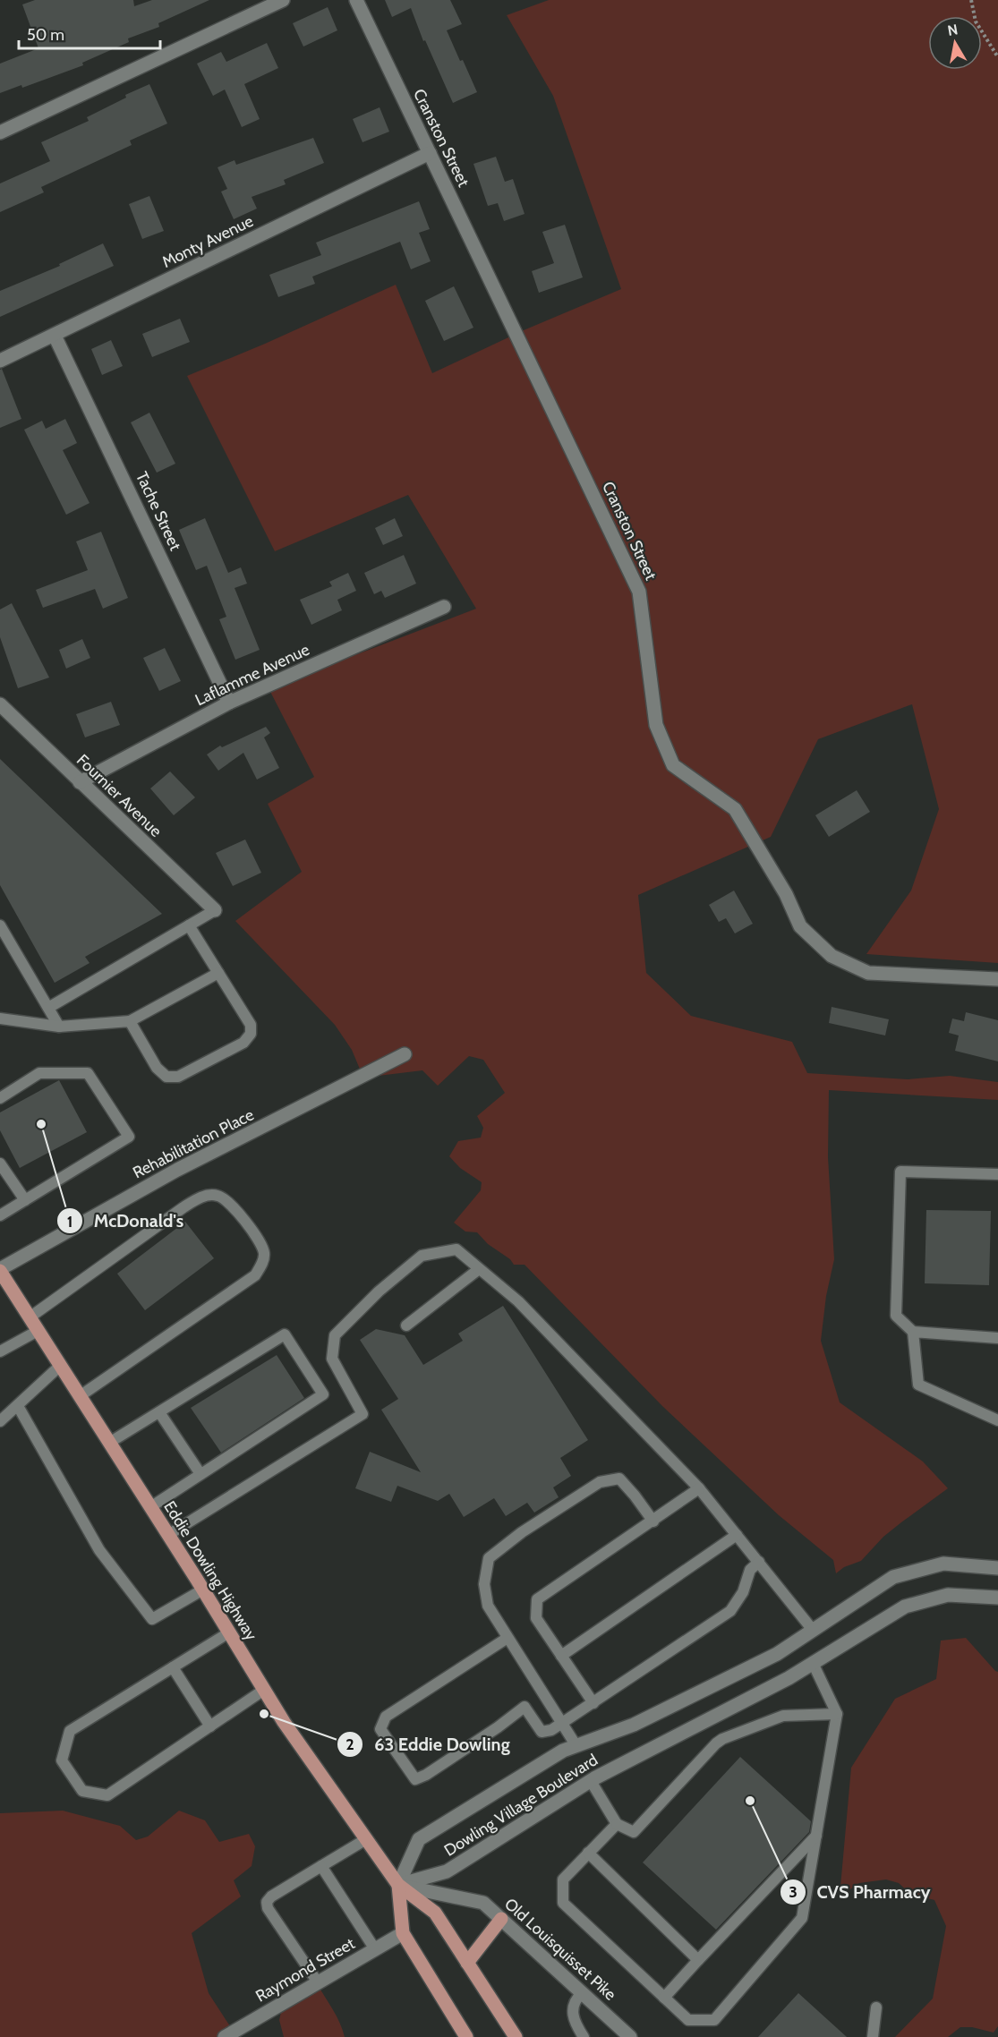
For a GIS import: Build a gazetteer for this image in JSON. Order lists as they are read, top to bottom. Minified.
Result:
{"streets":{"main road":["Eddie Dowling Highway"],"street":["Cranston Street","Monty Avenue","Tache Street","Laflamme Avenue","Fournier Avenue","Rehabilitation Place","Dowling Village Boulevard","Old Louisquisset Pike","Raymond Street"]},"crossings":[["Cranston Street","Monty Avenue"],["Monty Avenue","Tache Street"],["Tache Street","Laflamme Avenue"],["Laflamme Avenue","Fournier Avenue"],["Rehabilitation Place","Eddie Dowling Highway"],["Eddie Dowling Highway","Dowling Village Boulevard"],["Eddie Dowling Highway","Old Louisquisset Pike"],["Dowling Village Boulevard","Old Louisquisset Pike"]],"places":["McDonald's","63 Eddie Dowling","CVS Pharmacy"],"scale_bar":"50 m","north":"top"}
